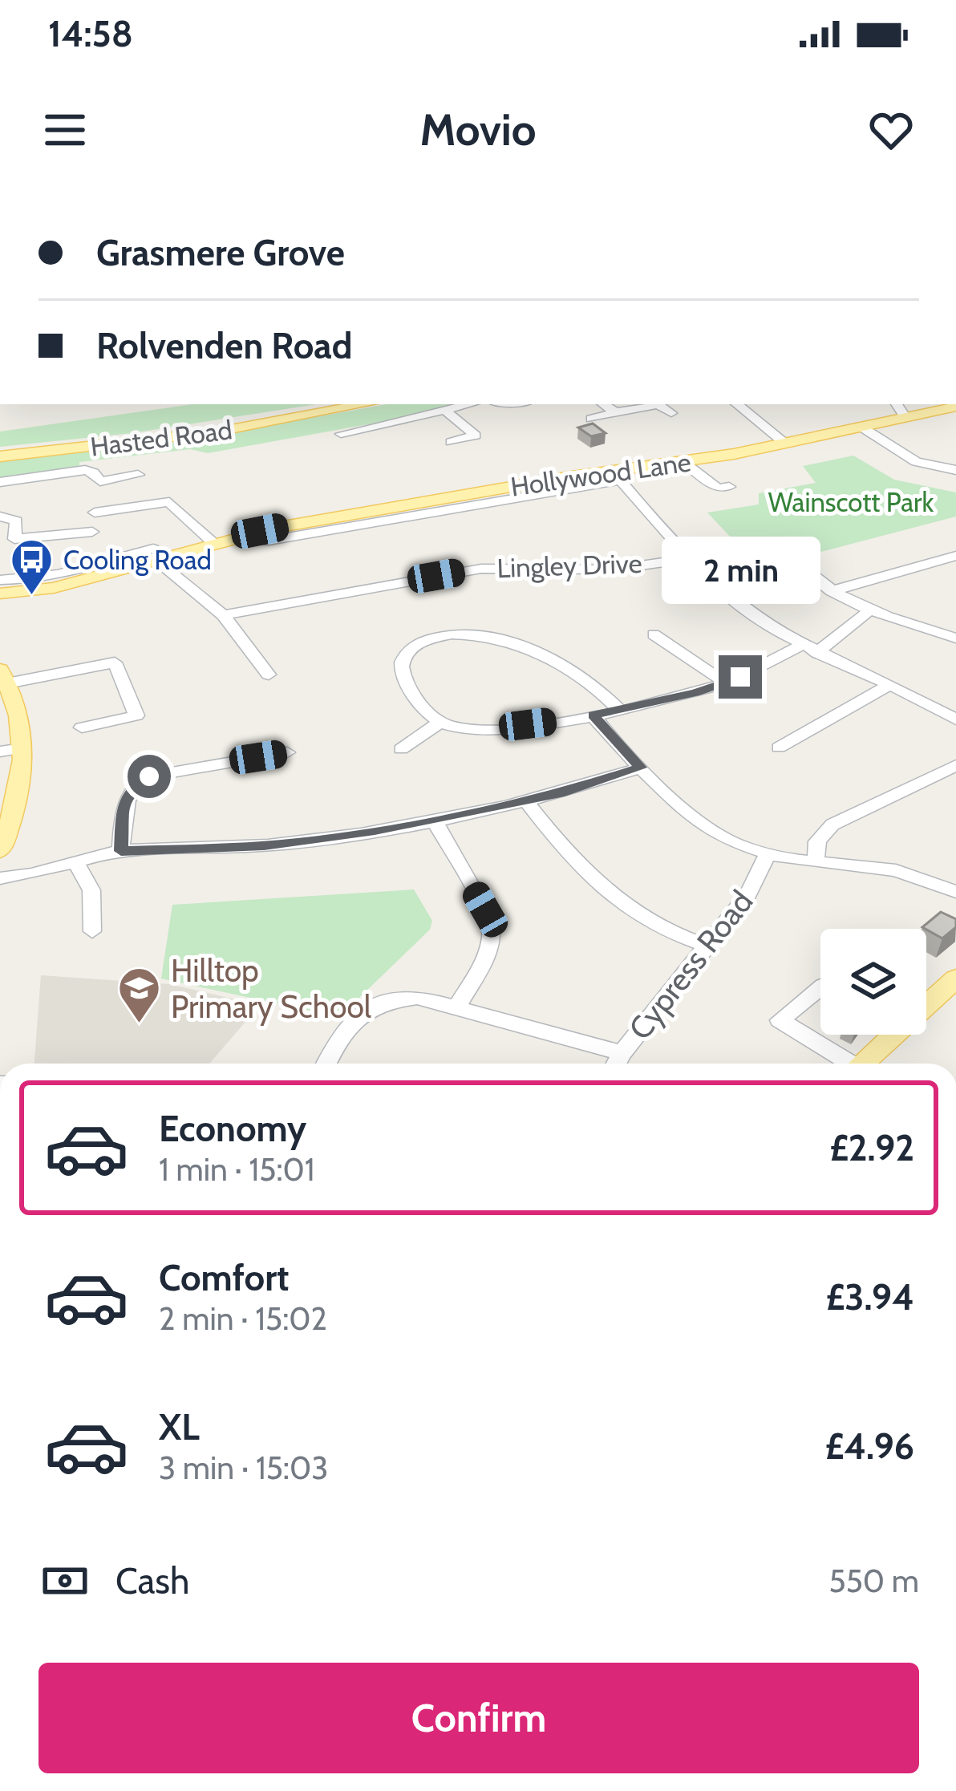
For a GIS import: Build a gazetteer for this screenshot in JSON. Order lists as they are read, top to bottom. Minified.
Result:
{"streets":{"main road":["Hasted Road","Hollywood Lane"],"street":["Lingley Drive","Cypress Road"]},"parks":["Wainscott Park"],"places":{"bus stop":["Cooling Road"],"school or university":["Hilltop Primary School"]},"page":{"status":"14:58","header":"Movio","banner":["Grasmere Grove","Rolvenden Road"],"bubble":"2 min","list":[{"name":"Economy","note":"1 min · 15:01","value":"£2.92"},{"name":"Comfort","note":"2 min · 15:02","value":"£3.94"},{"name":"XL","note":"3 min · 15:03","value":"£4.96"}],"pay":["Cash","550 m"],"buttons":"Confirm"}}
